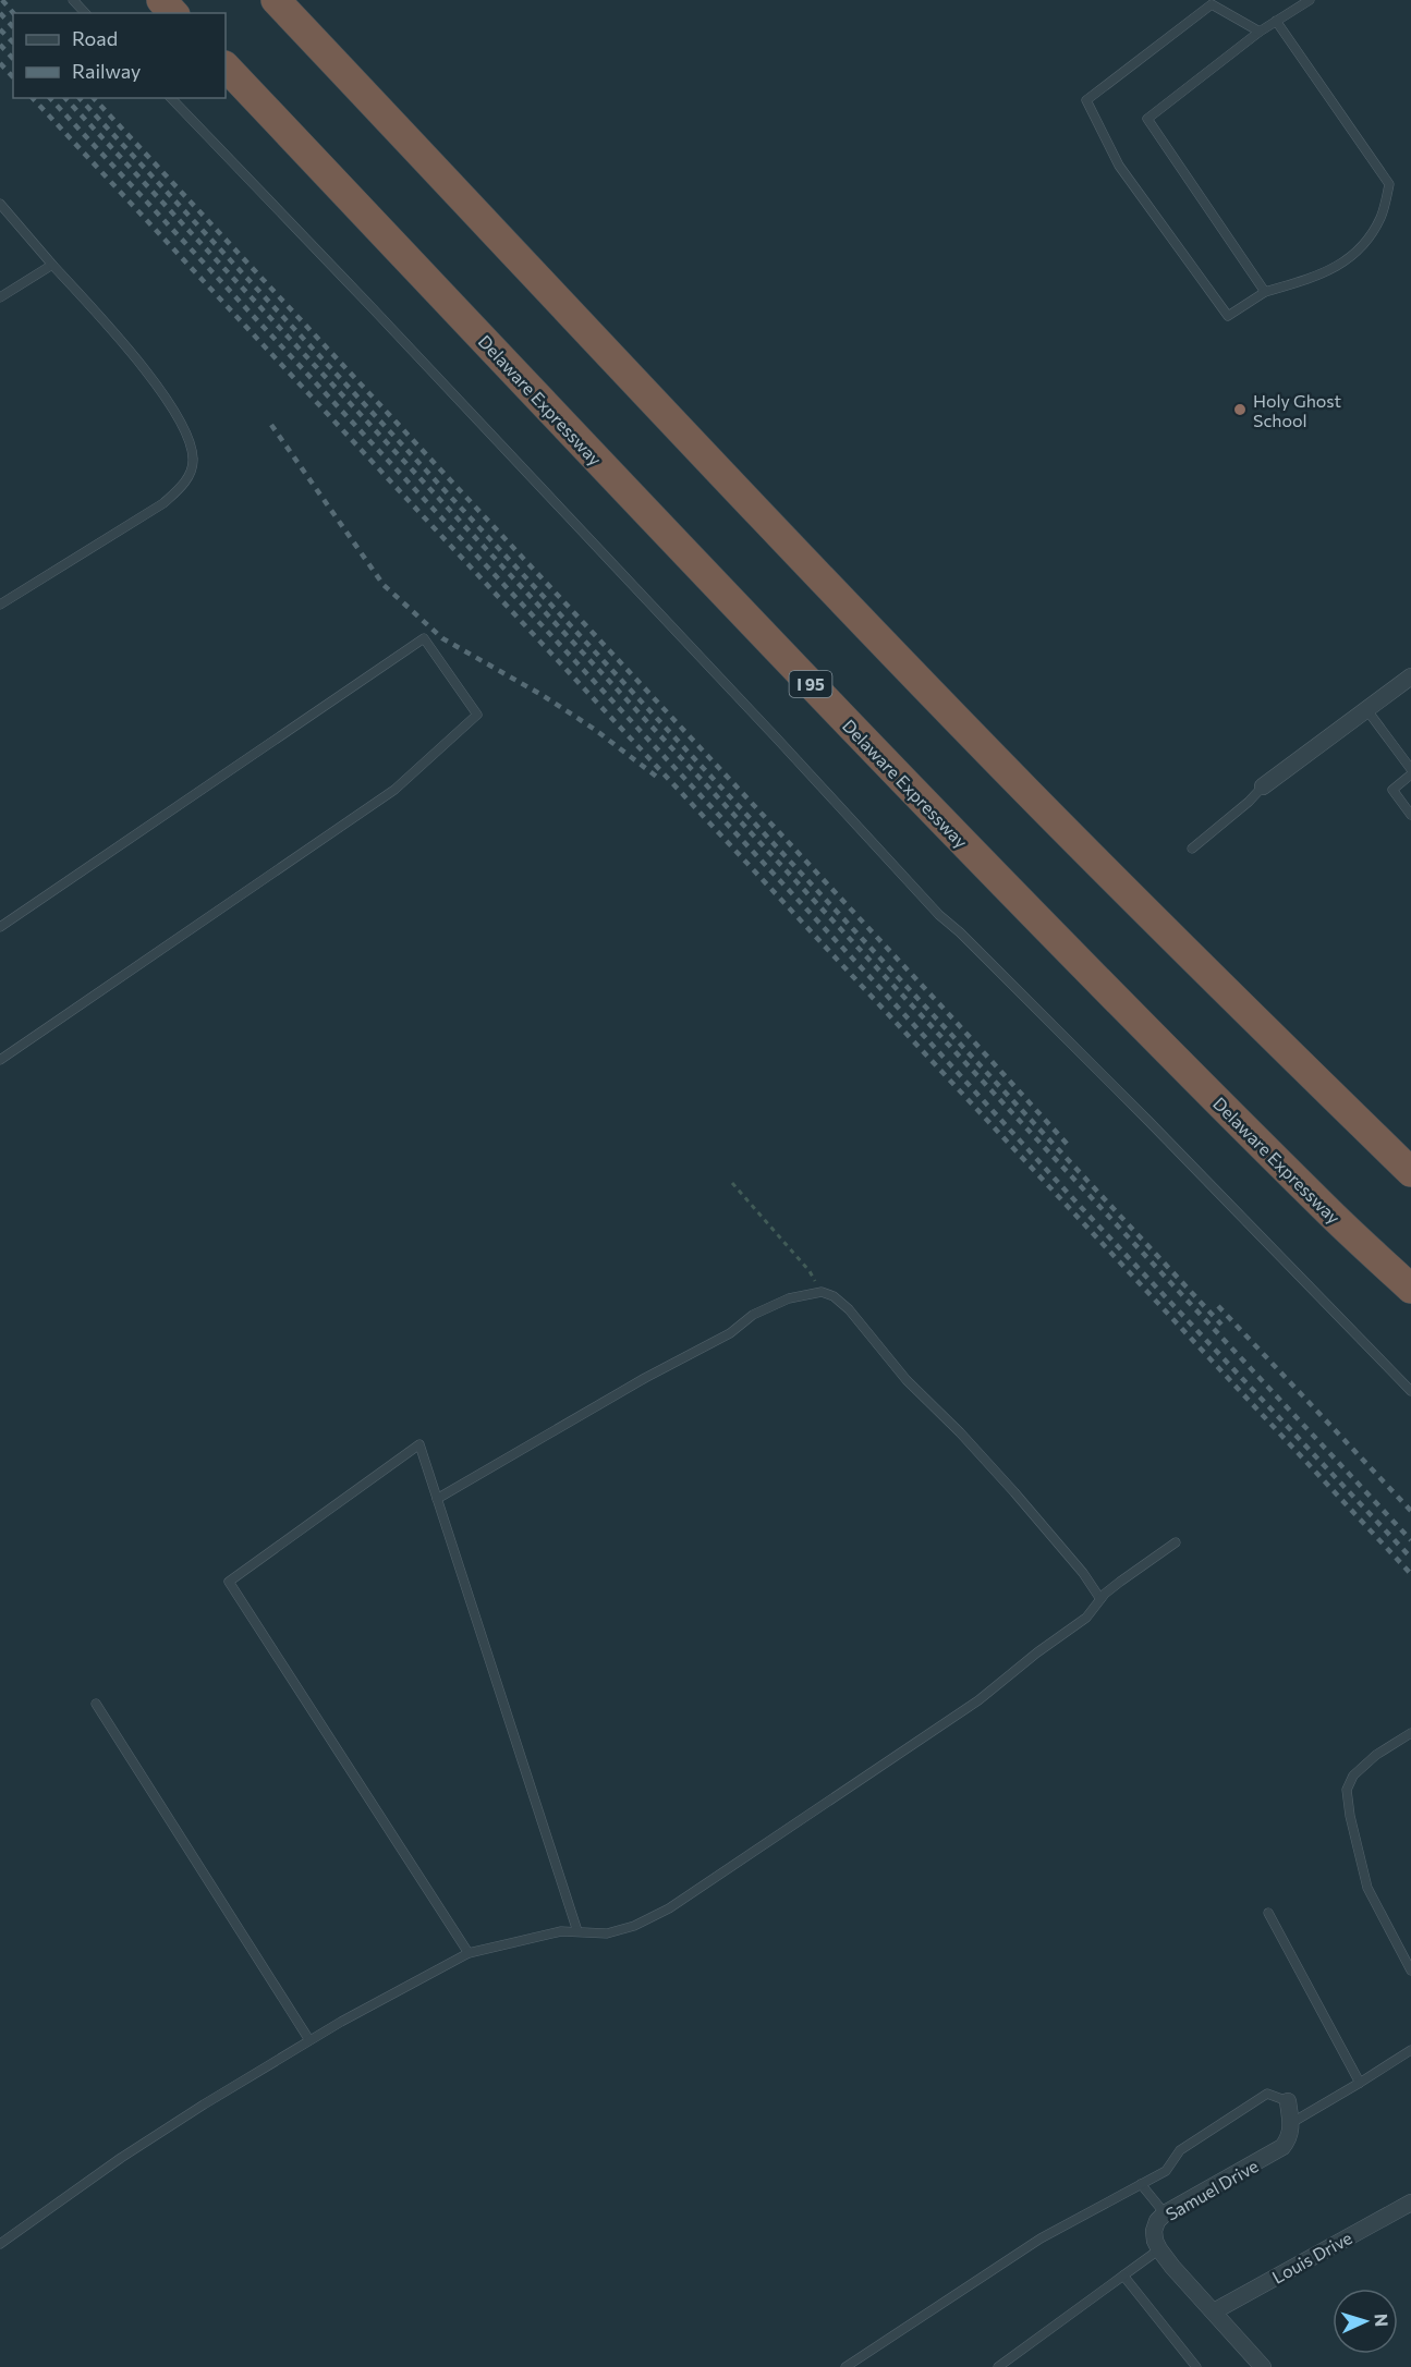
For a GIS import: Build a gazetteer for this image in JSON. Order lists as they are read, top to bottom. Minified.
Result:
{"streets":{"highway":["Delaware Expressway","I 95"],"street":["Samuel Drive","Louis Drive"]},"places":["Holy Ghost School"],"legend":["Road","Railway"],"north":"right"}
